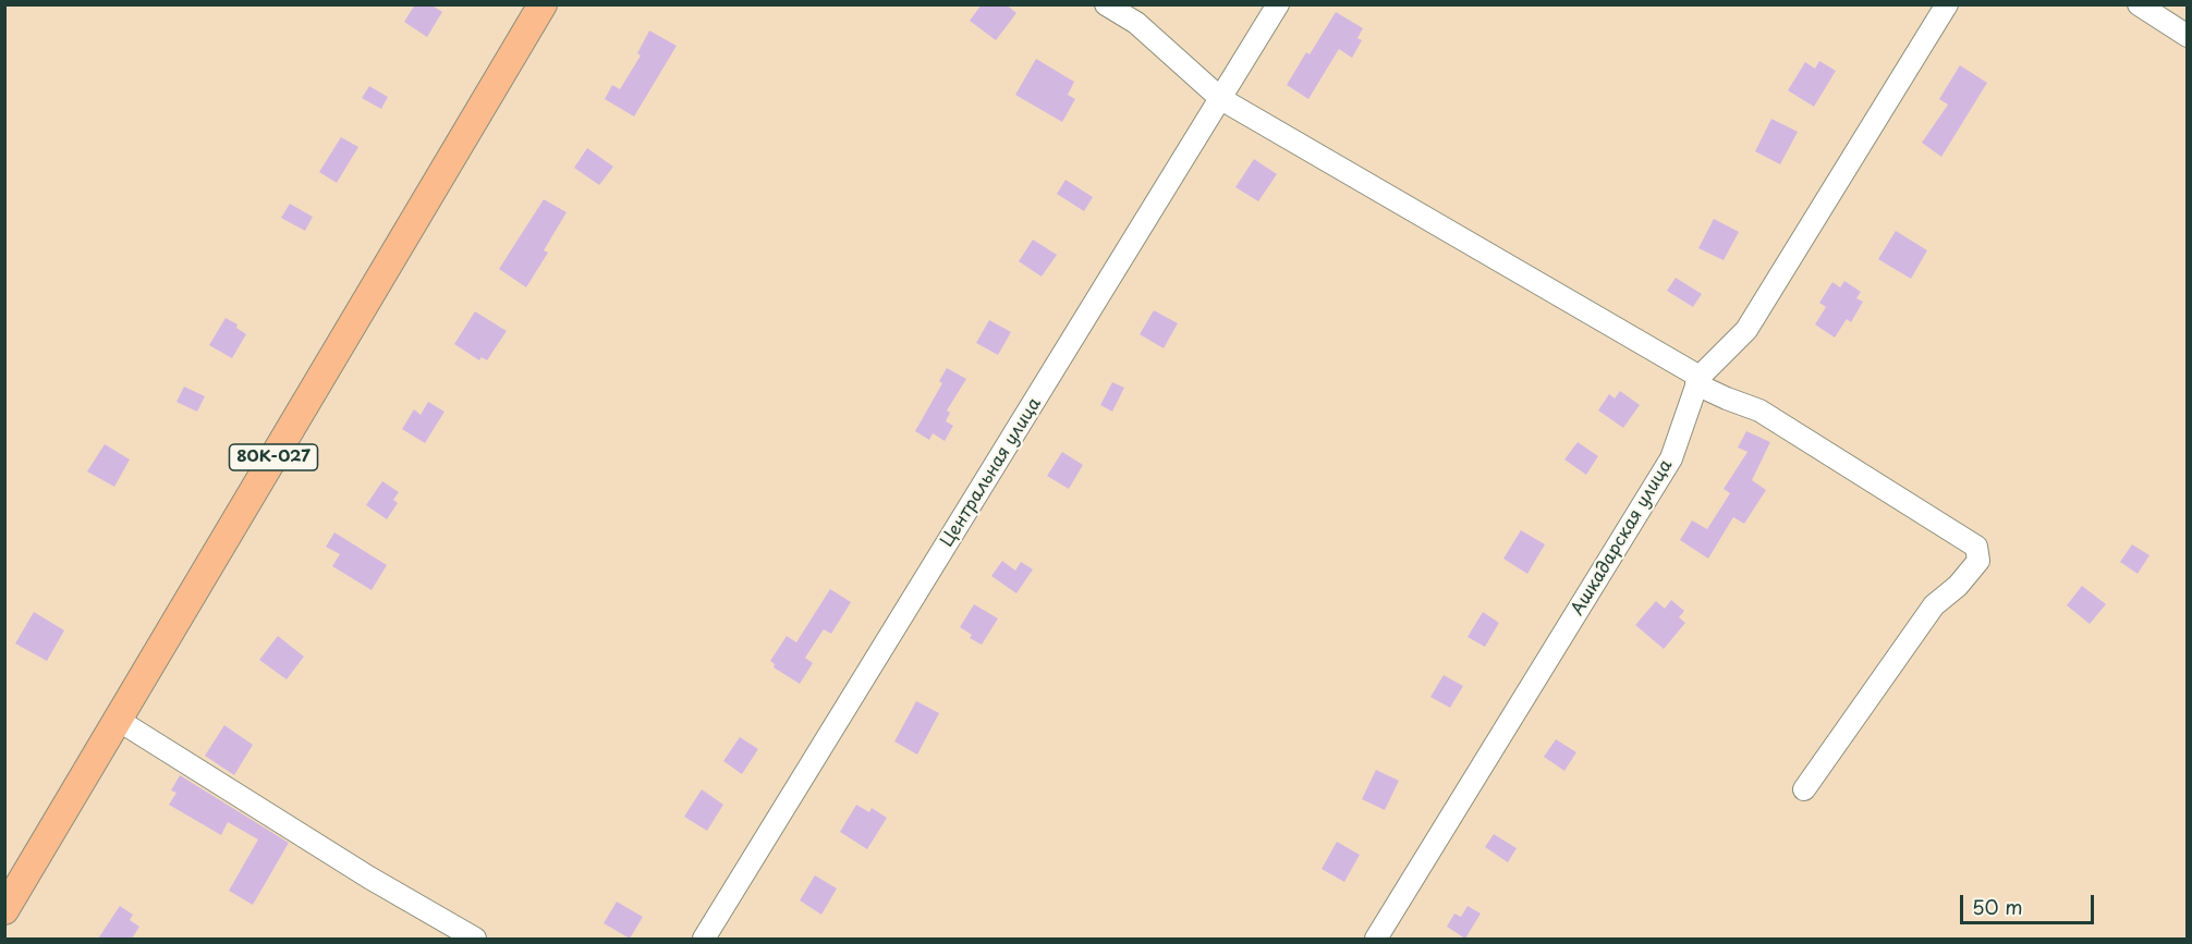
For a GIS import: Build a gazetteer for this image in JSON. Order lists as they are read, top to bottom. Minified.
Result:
{"streets":{"main road":["80К-027"],"street":["Центральная улица","Ашкадарская улица"]},"scale_bar":"50 m"}
